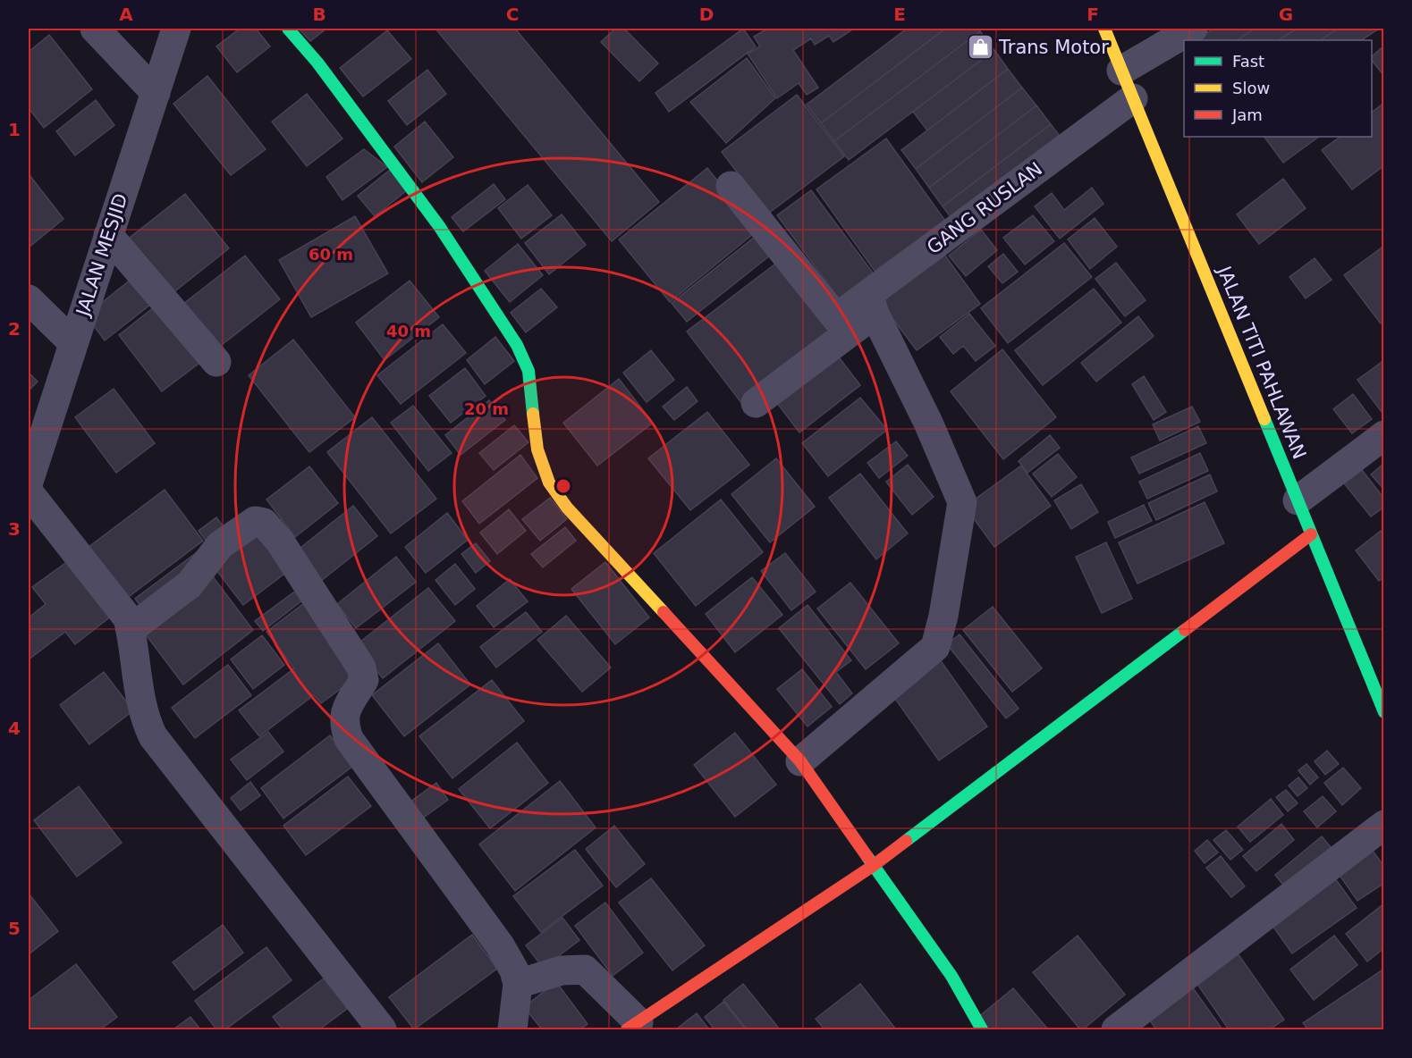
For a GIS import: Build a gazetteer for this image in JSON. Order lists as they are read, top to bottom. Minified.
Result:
{"streets":{"street":["GANG RUSLAN","JALAN MESJID","JALAN TITI PAHLAWAN"]},"crossings":[["GANG RUSLAN","JALAN TITI PAHLAWAN"]],"places":{"shop":["Trans Motor"]},"legend":["Fast","Slow","Jam"],"grid":{"columns":["A","B","C","D","E","F","G"],"rows":["1","2","3","4","5"]},"rings":["60 m","40 m","20 m"]}
